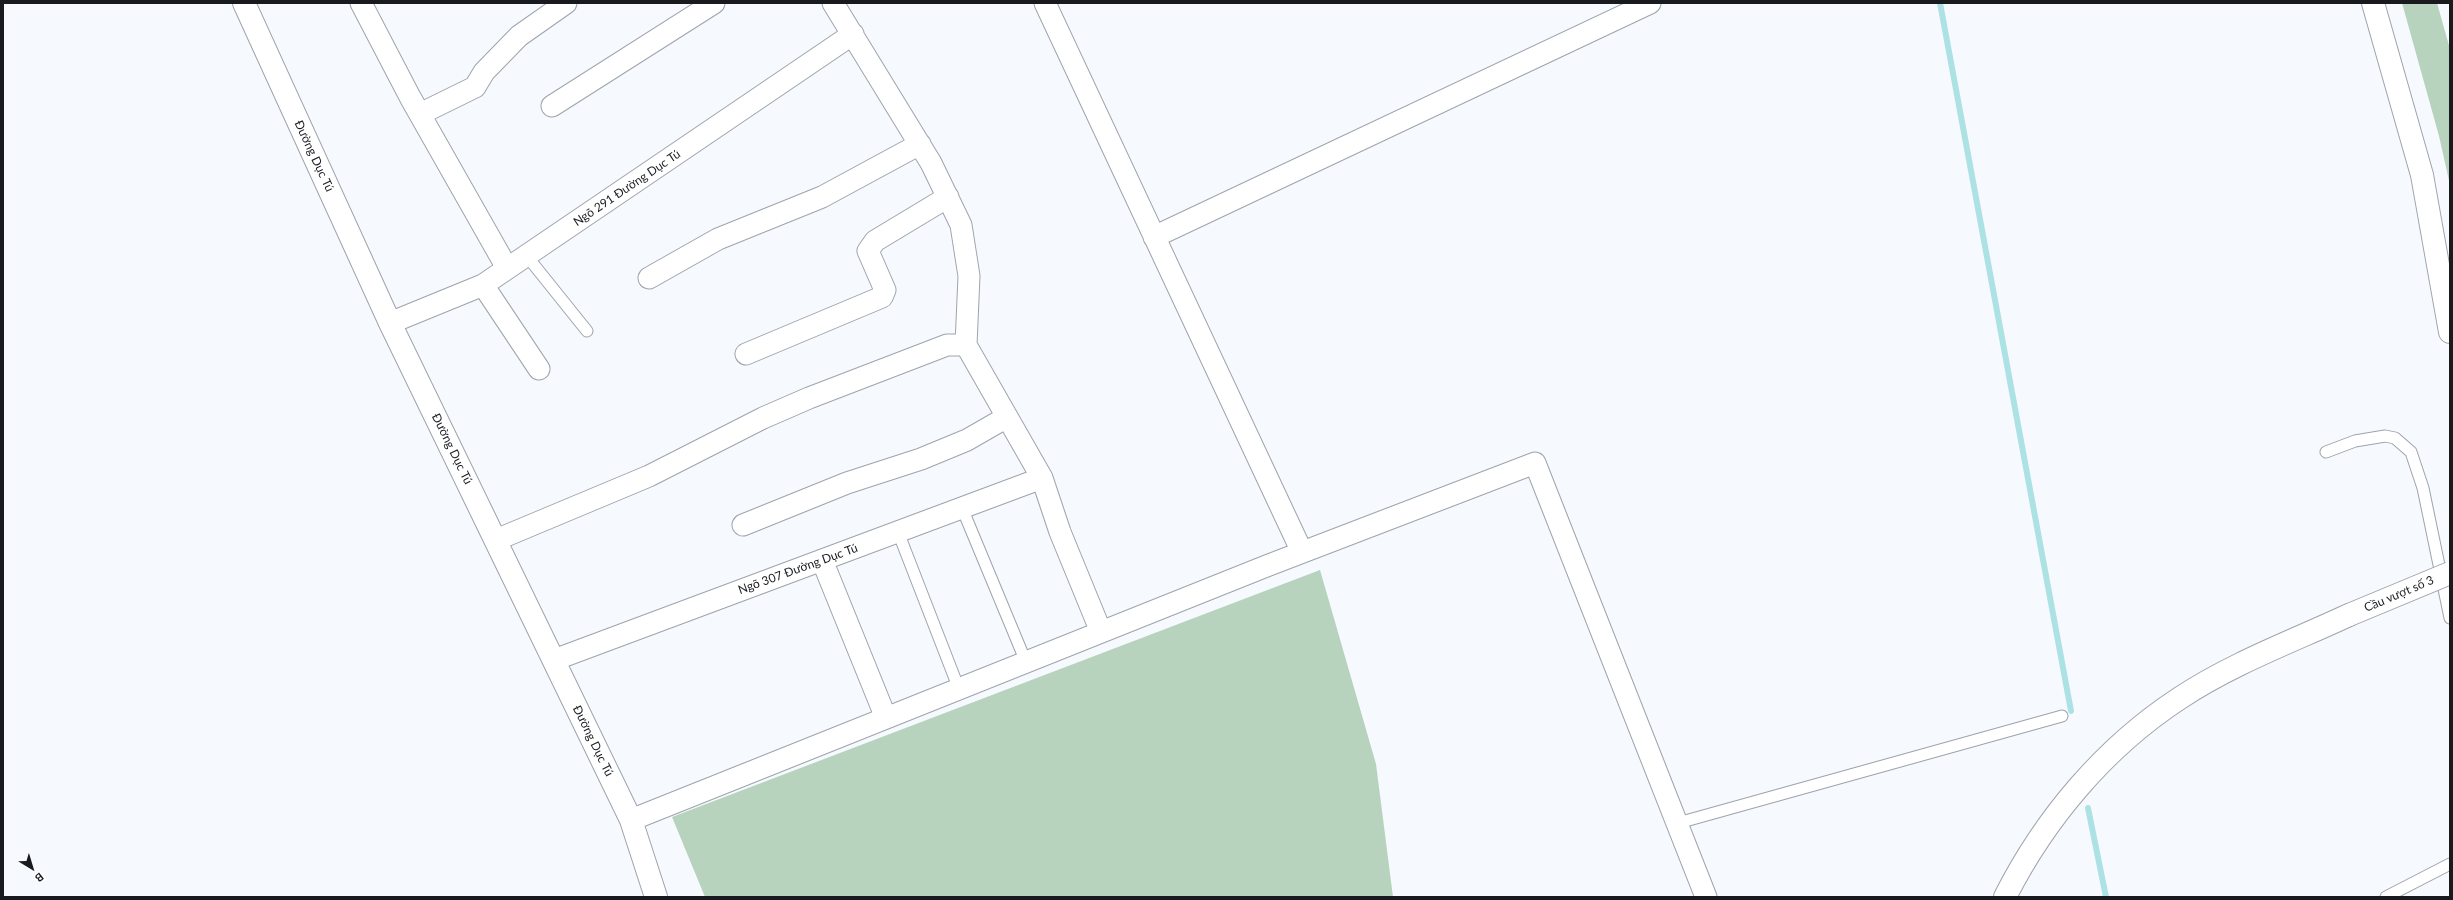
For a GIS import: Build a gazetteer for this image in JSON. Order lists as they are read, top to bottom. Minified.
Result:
{"streets":{"main road":["Đường Dục Tú","Cầu vượt số 3"],"street":["Ngõ 291 Đường Dục Tú","Ngõ 307 Đường Dục Tú"]},"crossings":[["Đường Dục Tú","Ngõ 291 Đường Dục Tú"],["Đường Dục Tú","Ngõ 307 Đường Dục Tú"]],"north":"bottom right"}
